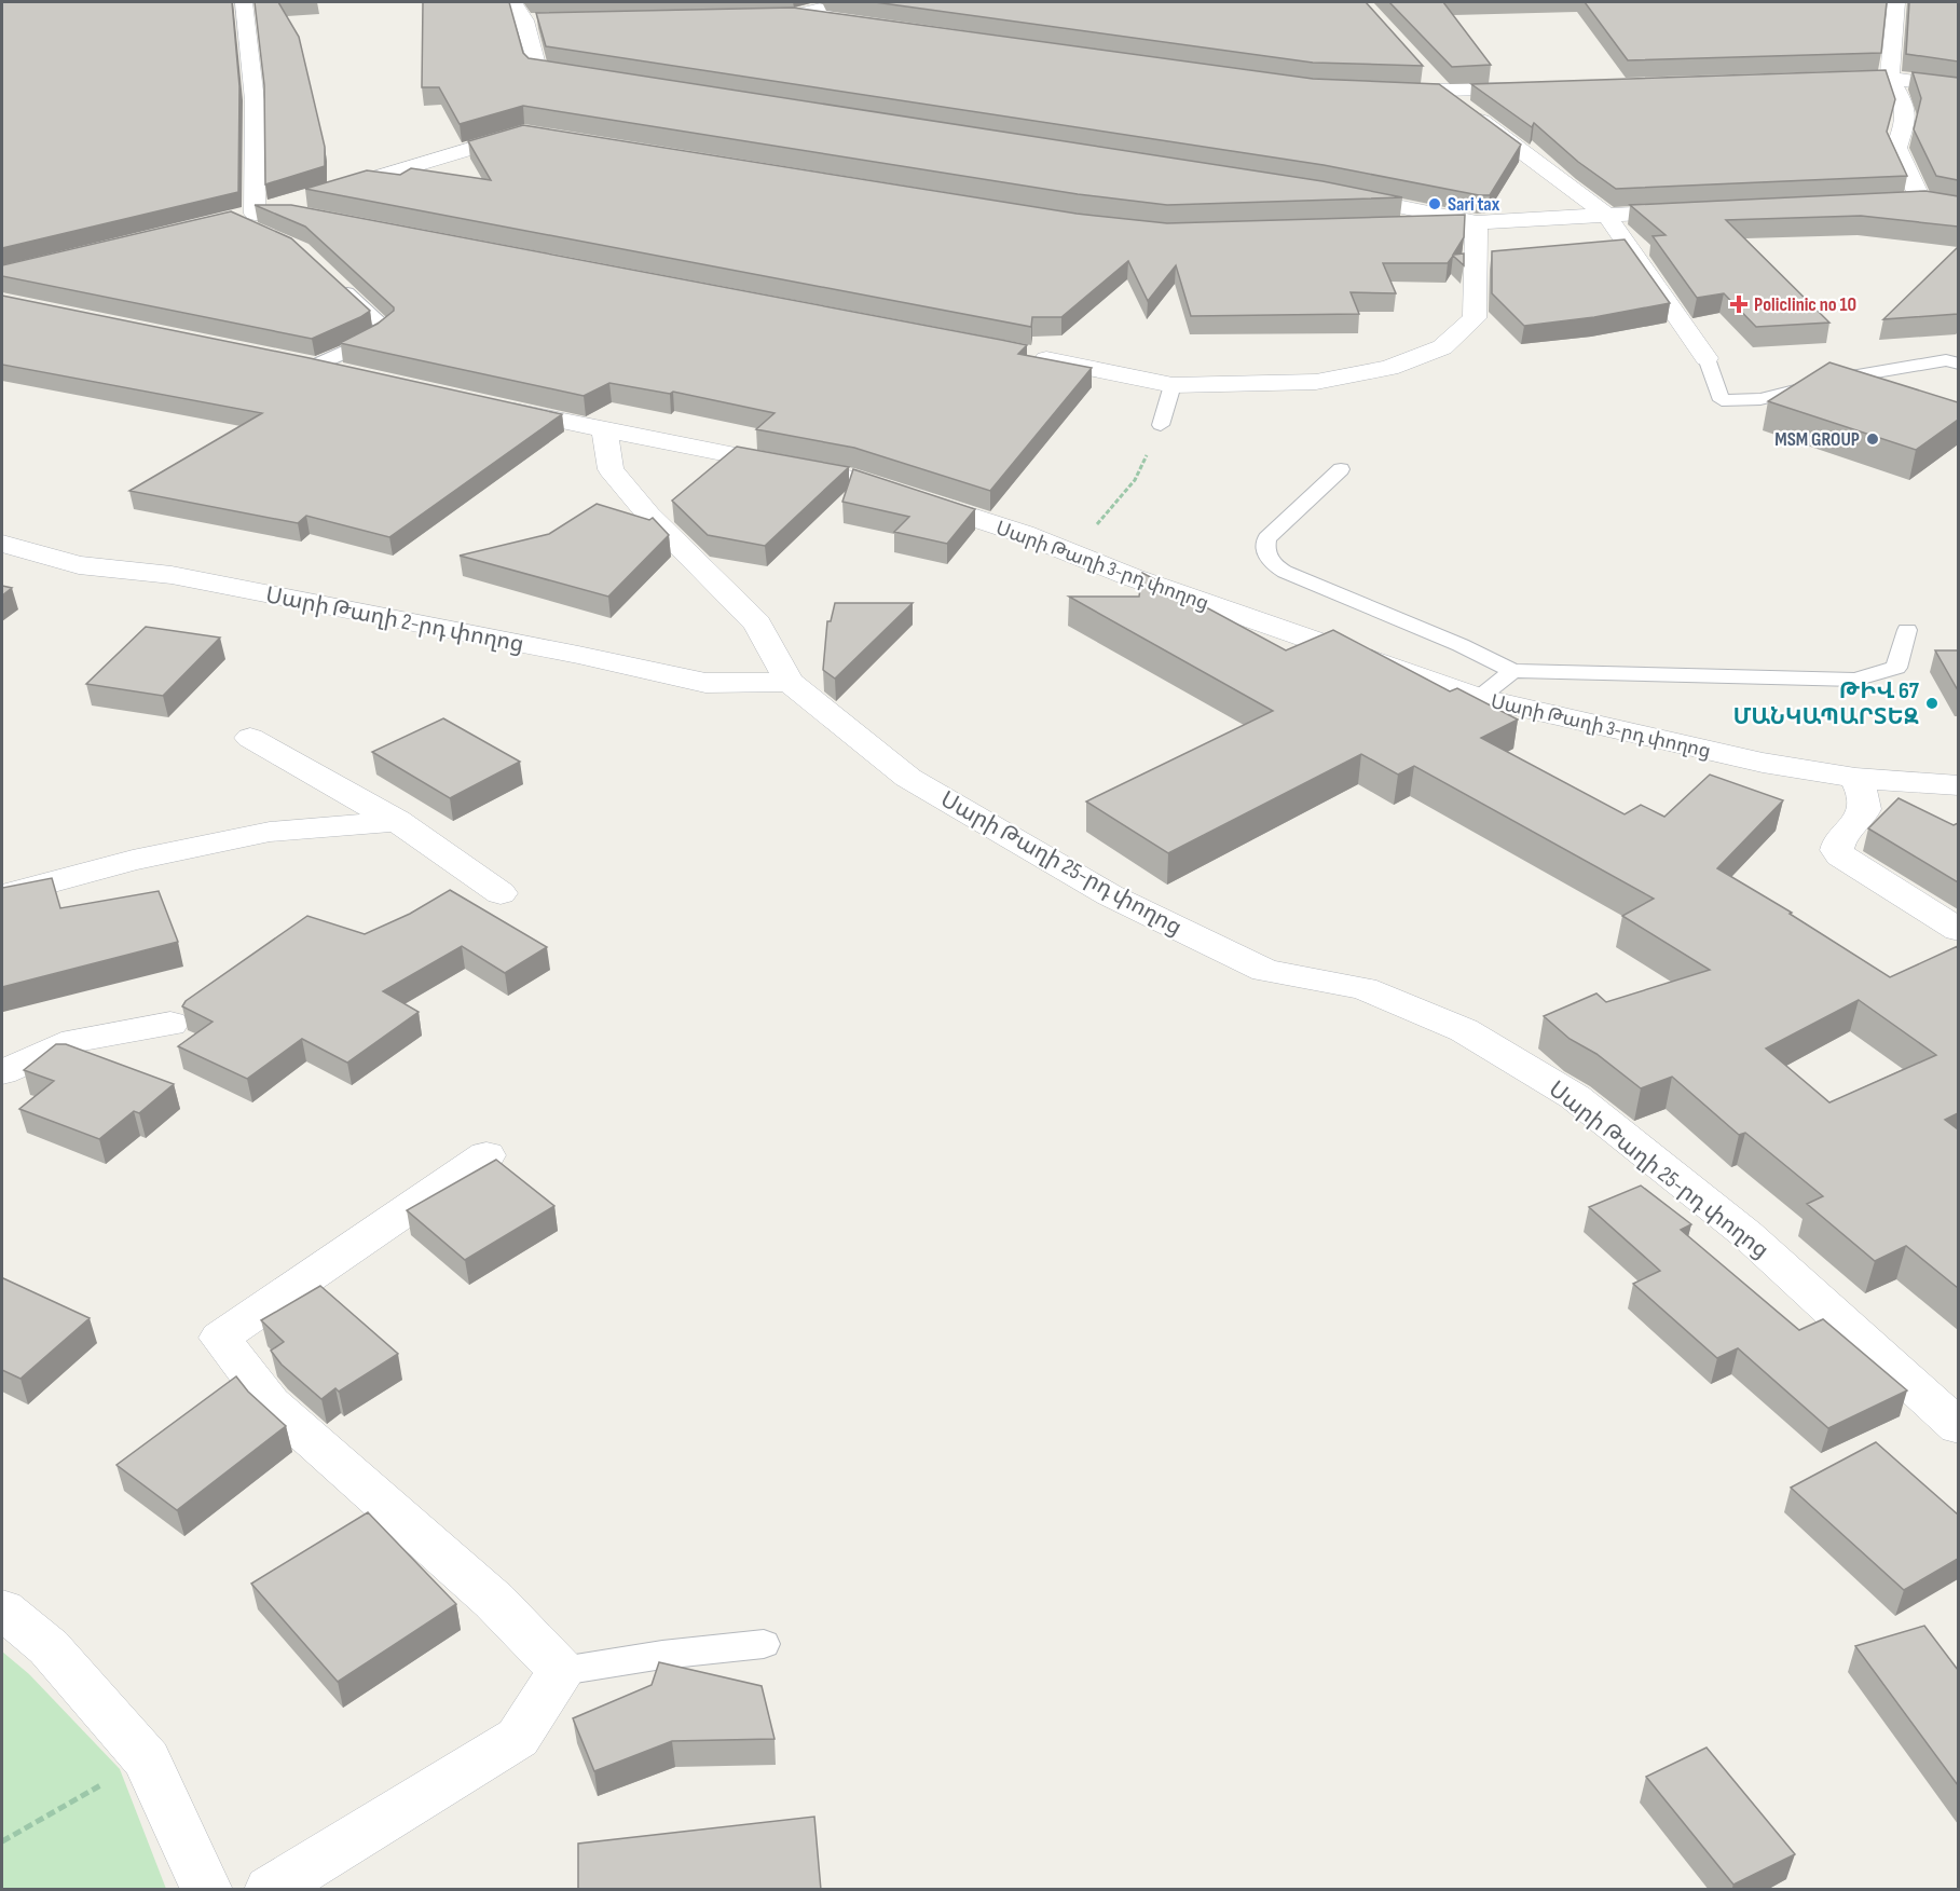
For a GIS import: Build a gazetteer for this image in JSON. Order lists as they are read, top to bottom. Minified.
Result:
{"streets":{"street":["Սարի Թաղի 3-րդ փողոց","Սարի Թաղի 2-րդ փողոց","Սարի Թաղի 25-րդ փողոց"]},"crossings":[["Սարի Թաղի 3-րդ փողոց","Սարի Թաղի 25-րդ փողոց"],["Սարի Թաղի 2-րդ փողոց","Սարի Թաղի 25-րդ փողոց"]],"places":{"other":["Sari tax","MSM GROUP","ԹԻՎ 67 ՄԱՆԿԱՊԱՐՏԵԶ"],"health":["Policlinic no 10"]}}
